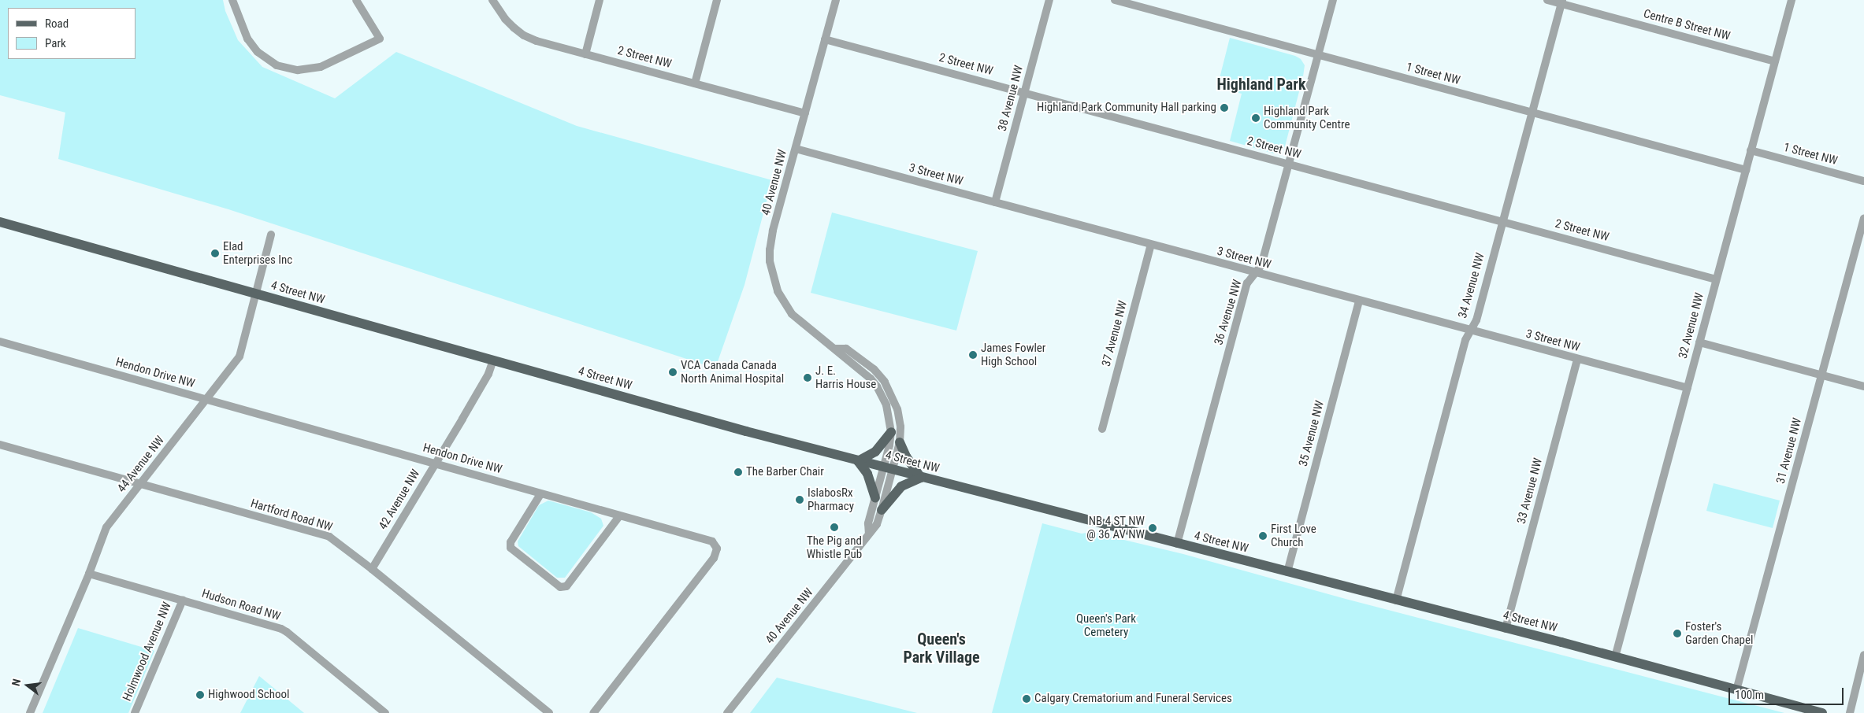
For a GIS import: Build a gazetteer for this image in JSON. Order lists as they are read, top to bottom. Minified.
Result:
{"streets":{"main road":["4 Street NW"],"street":["Centre B Street NW","2 Street NW","1 Street NW","38 Avenue NW","3 Street NW","40 Avenue NW","34 Avenue NW","36 Avenue NW","32 Avenue NW","37 Avenue NW","Hendon Drive NW","35 Avenue NW","31 Avenue NW","44 Avenue NW","33 Avenue NW","42 Avenue NW","Hartford Road NW","Hudson Road NW","Holmwood Avenue NW"]},"crossings":[["Centre B Street NW","34 Avenue NW"],["Centre B Street NW","32 Avenue NW"],["2 Street NW","38 Avenue NW"],["2 Street NW","40 Avenue NW"],["2 Street NW","34 Avenue NW"],["2 Street NW","36 Avenue NW"],["2 Street NW","32 Avenue NW"],["1 Street NW","34 Avenue NW"],["1 Street NW","36 Avenue NW"],["1 Street NW","32 Avenue NW"],["38 Avenue NW","3 Street NW"],["3 Street NW","40 Avenue NW"],["3 Street NW","34 Avenue NW"],["3 Street NW","36 Avenue NW"],["3 Street NW","32 Avenue NW"],["3 Street NW","37 Avenue NW"],["3 Street NW","35 Avenue NW"],["3 Street NW","33 Avenue NW"],["40 Avenue NW","4 Street NW"],["34 Avenue NW","4 Street NW"],["4 Street NW","36 Avenue NW"],["4 Street NW","32 Avenue NW"],["4 Street NW","35 Avenue NW"],["4 Street NW","31 Avenue NW"],["4 Street NW","44 Avenue NW"],["4 Street NW","33 Avenue NW"],["4 Street NW","42 Avenue NW"],["Hendon Drive NW","44 Avenue NW"],["Hendon Drive NW","42 Avenue NW"],["44 Avenue NW","Hartford Road NW"],["44 Avenue NW","Hudson Road NW"],["42 Avenue NW","Hartford Road NW"],["Hudson Road NW","Holmwood Avenue NW"]],"districts":["Highland Park","Queen's Park Village"],"parks":["Queen's Park Cemetery"],"places":["Highland Park Community Hall parking","Highland Park Community Centre","Elad Enterprises Inc","James Fowler High School","VCA Canada Canada North Animal Hospital","J. E. Harris House","The Barber Chair","IslabosRx Pharmacy","The Pig and Whistle Pub","NB 4 ST NW @ 36 AV NW","First Love Church","Foster's Garden Chapel","Highwood School","Calgary Crematorium and Funeral Services"],"legend":["Road","Park"],"scale_bar":"100 m","north":"left"}
